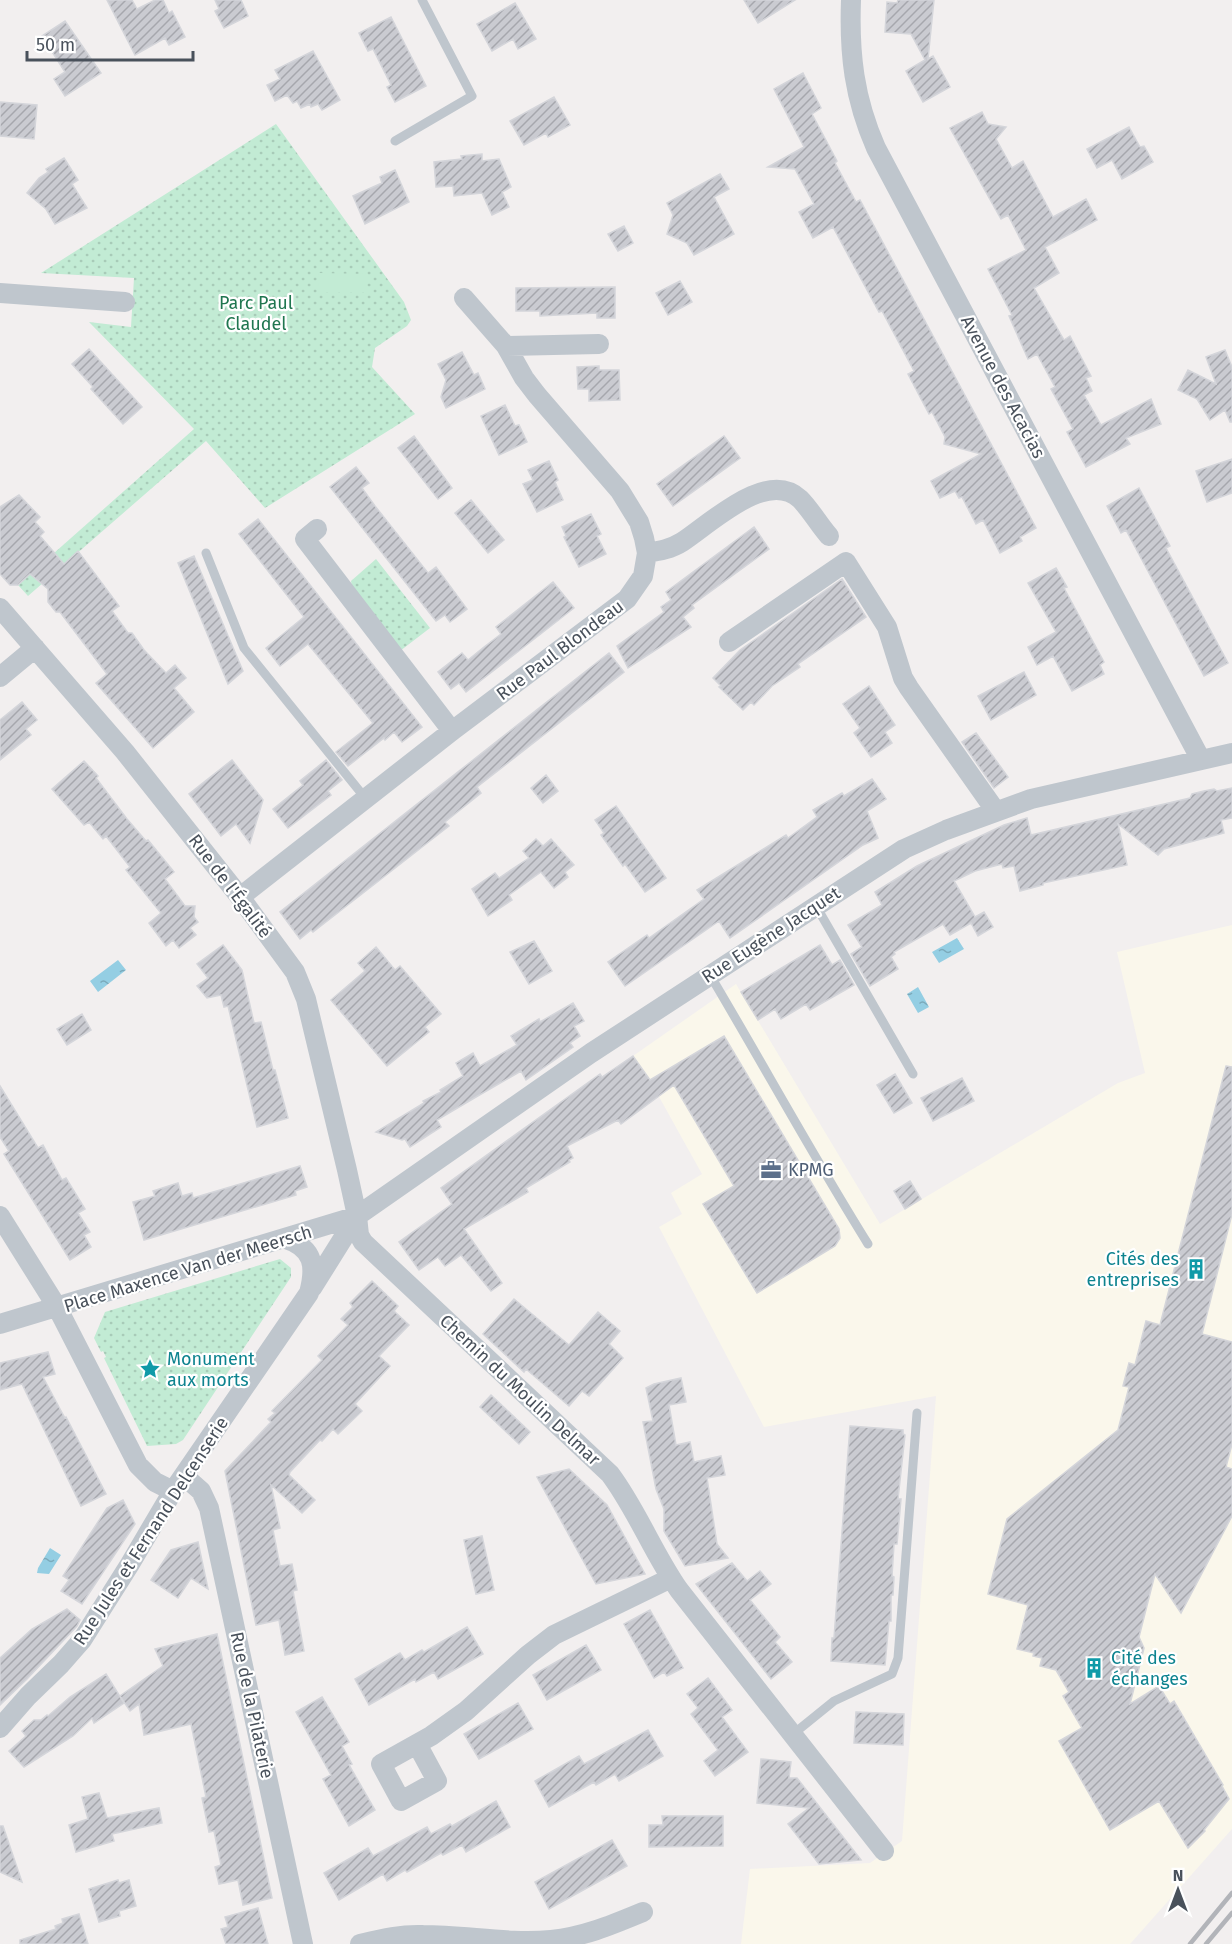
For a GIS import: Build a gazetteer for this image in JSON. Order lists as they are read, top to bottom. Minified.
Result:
{"streets":{"street":["Avenue des Acacias","Rue Paul Blondeau","Rue de l'Égalité","Rue Eugène Jacquet","Place Maxence Van der Meersch","Chemin du Moulin Delmar","Rue Jules et Fernand Delcenserie","Rue de la Pilaterie"]},"crossings":[["Avenue des Acacias","Rue Eugène Jacquet"],["Rue Paul Blondeau","Rue de l'Égalité"],["Rue de l'Égalité","Rue Eugène Jacquet"],["Rue de l'Égalité","Place Maxence Van der Meersch"],["Rue de l'Égalité","Chemin du Moulin Delmar"],["Rue de l'Égalité","Rue Jules et Fernand Delcenserie"],["Rue Eugène Jacquet","Place Maxence Van der Meersch"],["Rue Eugène Jacquet","Chemin du Moulin Delmar"],["Rue Eugène Jacquet","Rue Jules et Fernand Delcenserie"],["Place Maxence Van der Meersch","Chemin du Moulin Delmar"],["Place Maxence Van der Meersch","Rue Jules et Fernand Delcenserie"],["Place Maxence Van der Meersch","Rue de la Pilaterie"],["Chemin du Moulin Delmar","Rue Jules et Fernand Delcenserie"],["Rue Jules et Fernand Delcenserie","Rue de la Pilaterie"]],"parks":["Parc Paul Claudel"],"places":{"office":["KPMG"],"building":["Cités des entreprises","Cité des échanges"],"place":["Monument aux morts"]},"scale_bar":"50 m","north":"top"}
